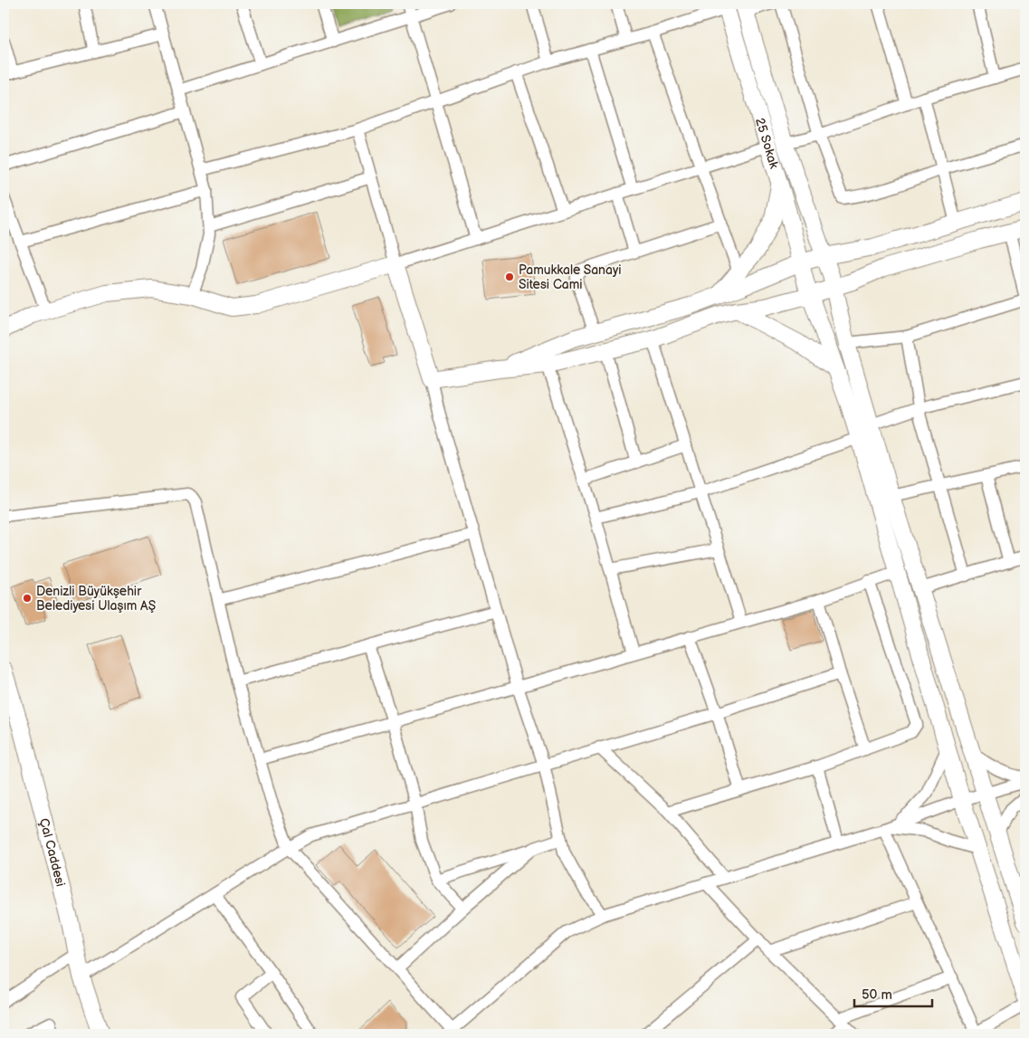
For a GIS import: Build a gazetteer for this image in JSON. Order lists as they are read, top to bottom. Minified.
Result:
{"streets":{"street":["25 Sokak","Çal Caddesi"]},"places":["Pamukkale Sanayi Sitesi Cami","Denizli Büyükşehir Belediyesi Ulaşım AŞ"],"scale_bar":"50 m"}
